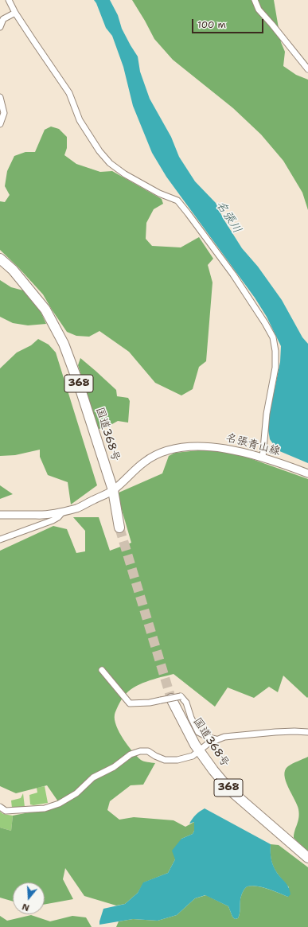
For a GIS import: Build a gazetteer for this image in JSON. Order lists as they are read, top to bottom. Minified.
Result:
{"streets":{"highway":["368","国道368号"],"main road":["名張青山線"]},"crossings":[["国道368号","名張青山線"]],"water":["名張川"],"scale_bar":"100 m","north":"bottom"}
